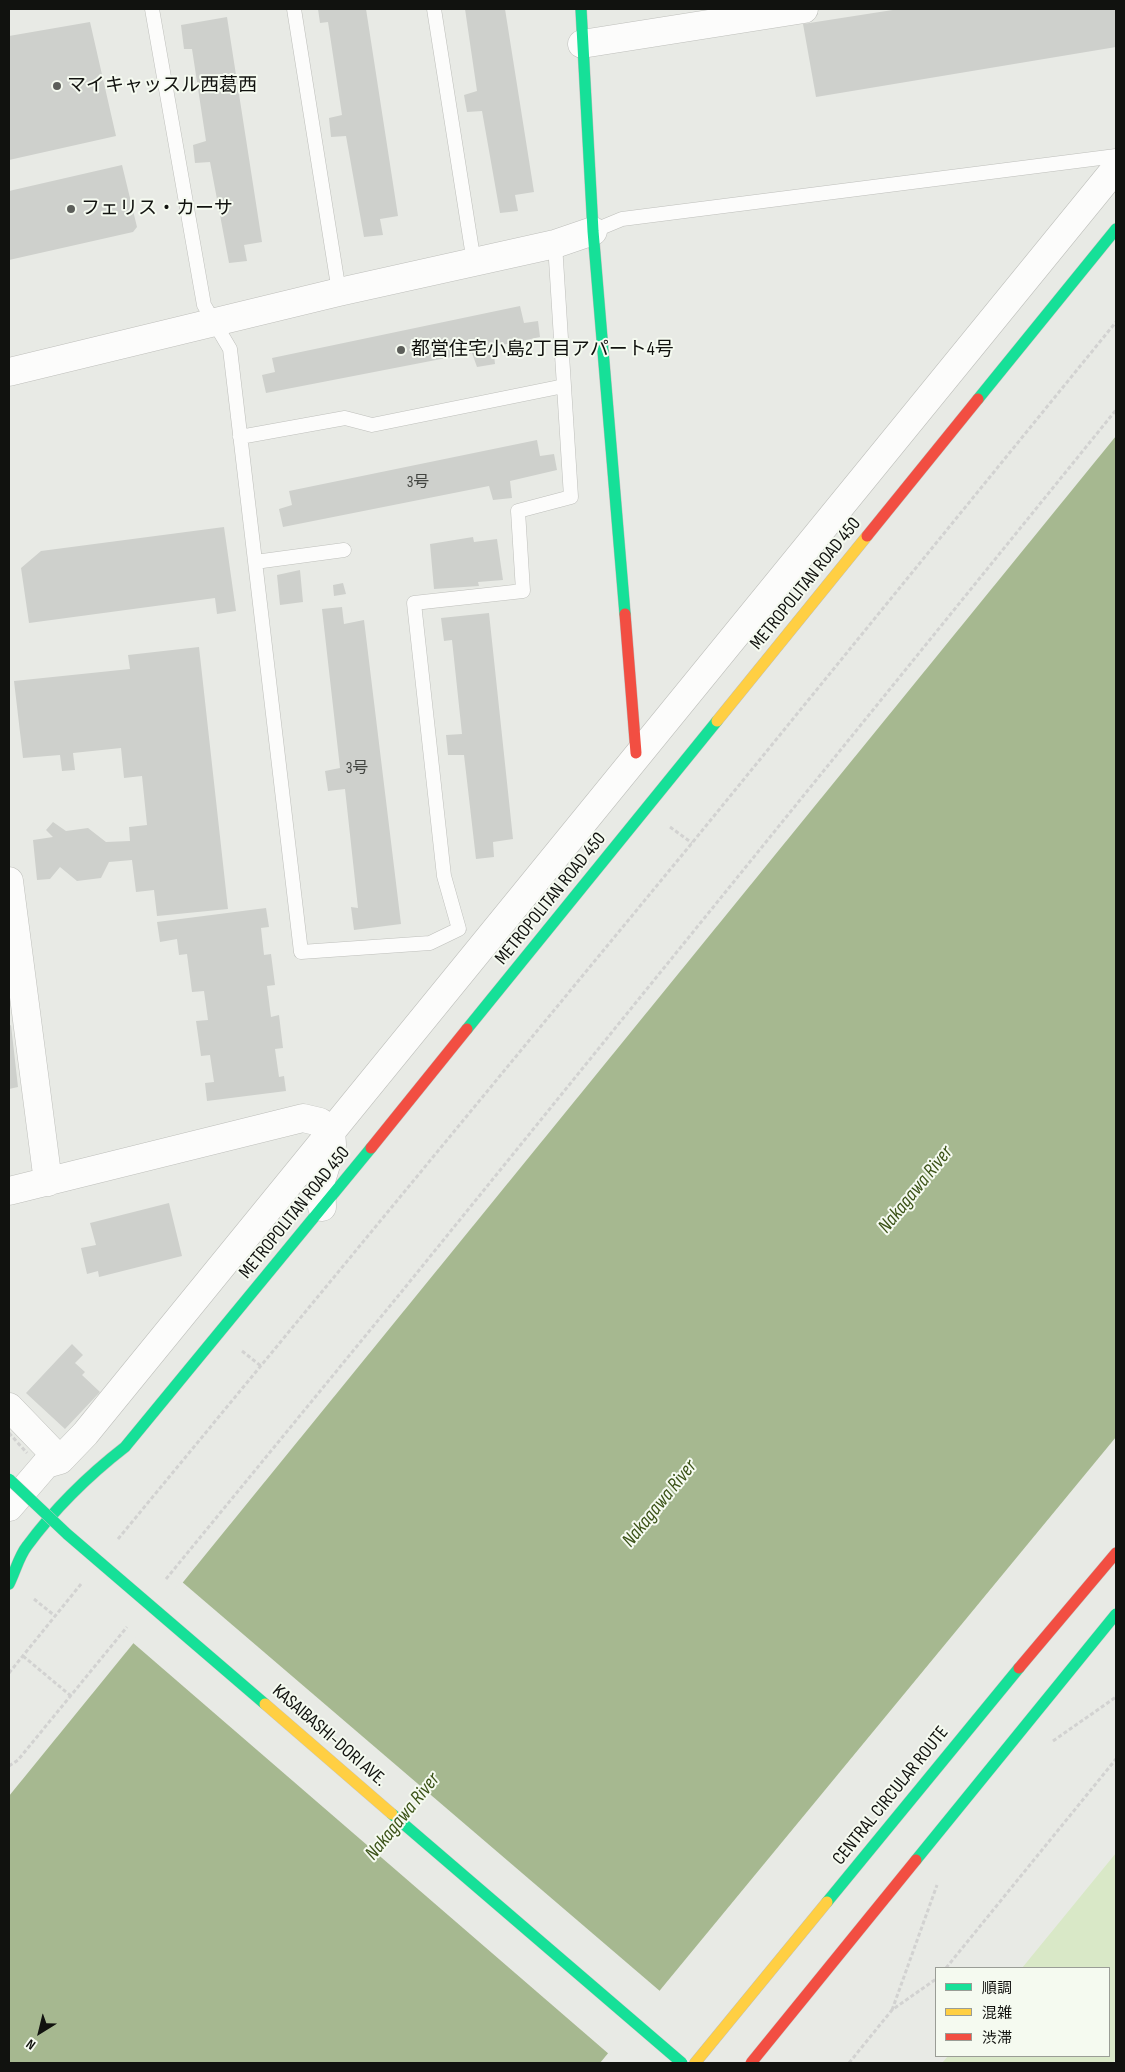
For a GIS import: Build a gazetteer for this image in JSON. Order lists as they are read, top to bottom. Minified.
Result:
{"streets":{"main road":["METROPOLITAN ROAD 450","KASAIBASHI-DORI AVE.","CENTRAL CIRCULAR ROUTE"]},"water":["Nakagawa River"],"places":["マイキャッスル西葛西","フェリス・カーサ","都営住宅小島2丁目アパート4号"],"house_numbers":["3号","3号"],"legend":["順調","混雑","渋滞"],"north":"bottom left"}
